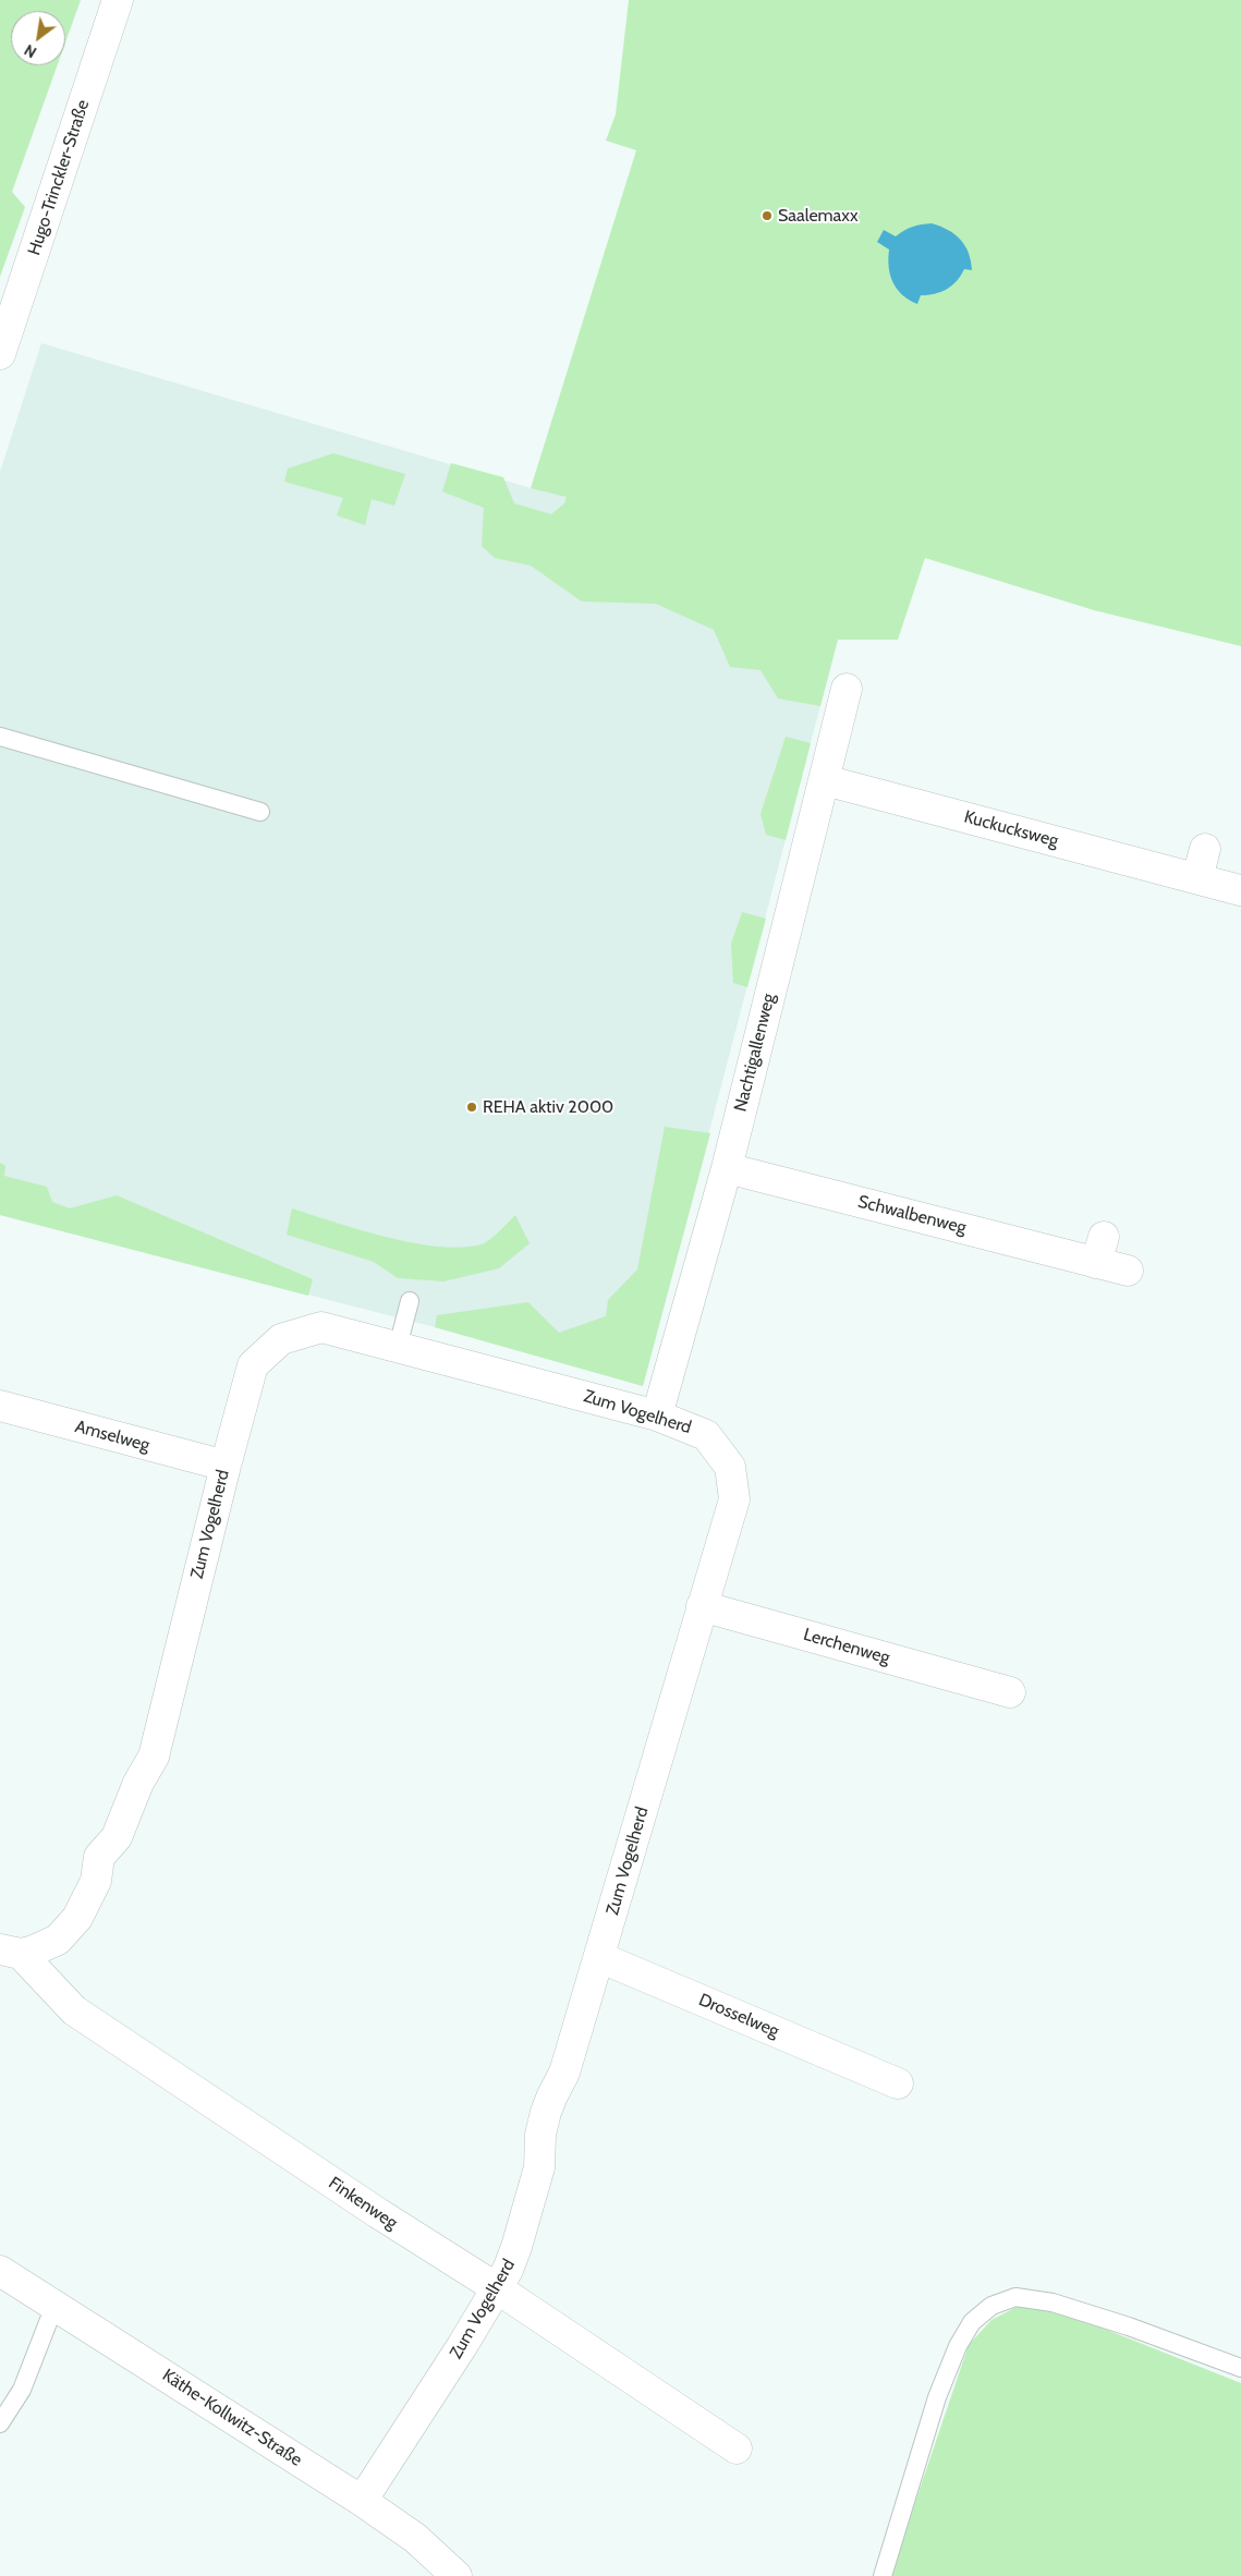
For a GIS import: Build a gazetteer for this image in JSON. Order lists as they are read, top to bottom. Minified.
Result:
{"streets":{"street":["Hugo-Trinckler-Straße","Kuckucksweg","Nachtigallenweg","Schwalbenweg","Zum Vogelherd","Amselweg","Lerchenweg","Drosselweg","Finkenweg","Käthe-Kollwitz-Straße"]},"crossings":[["Kuckucksweg","Nachtigallenweg"],["Nachtigallenweg","Schwalbenweg"],["Nachtigallenweg","Zum Vogelherd"],["Zum Vogelherd","Amselweg"],["Zum Vogelherd","Lerchenweg"],["Zum Vogelherd","Drosselweg"],["Zum Vogelherd","Finkenweg"],["Zum Vogelherd","Käthe-Kollwitz-Straße"]],"places":["Saalemaxx","REHA aktiv 2000"],"north":"bottom left"}
